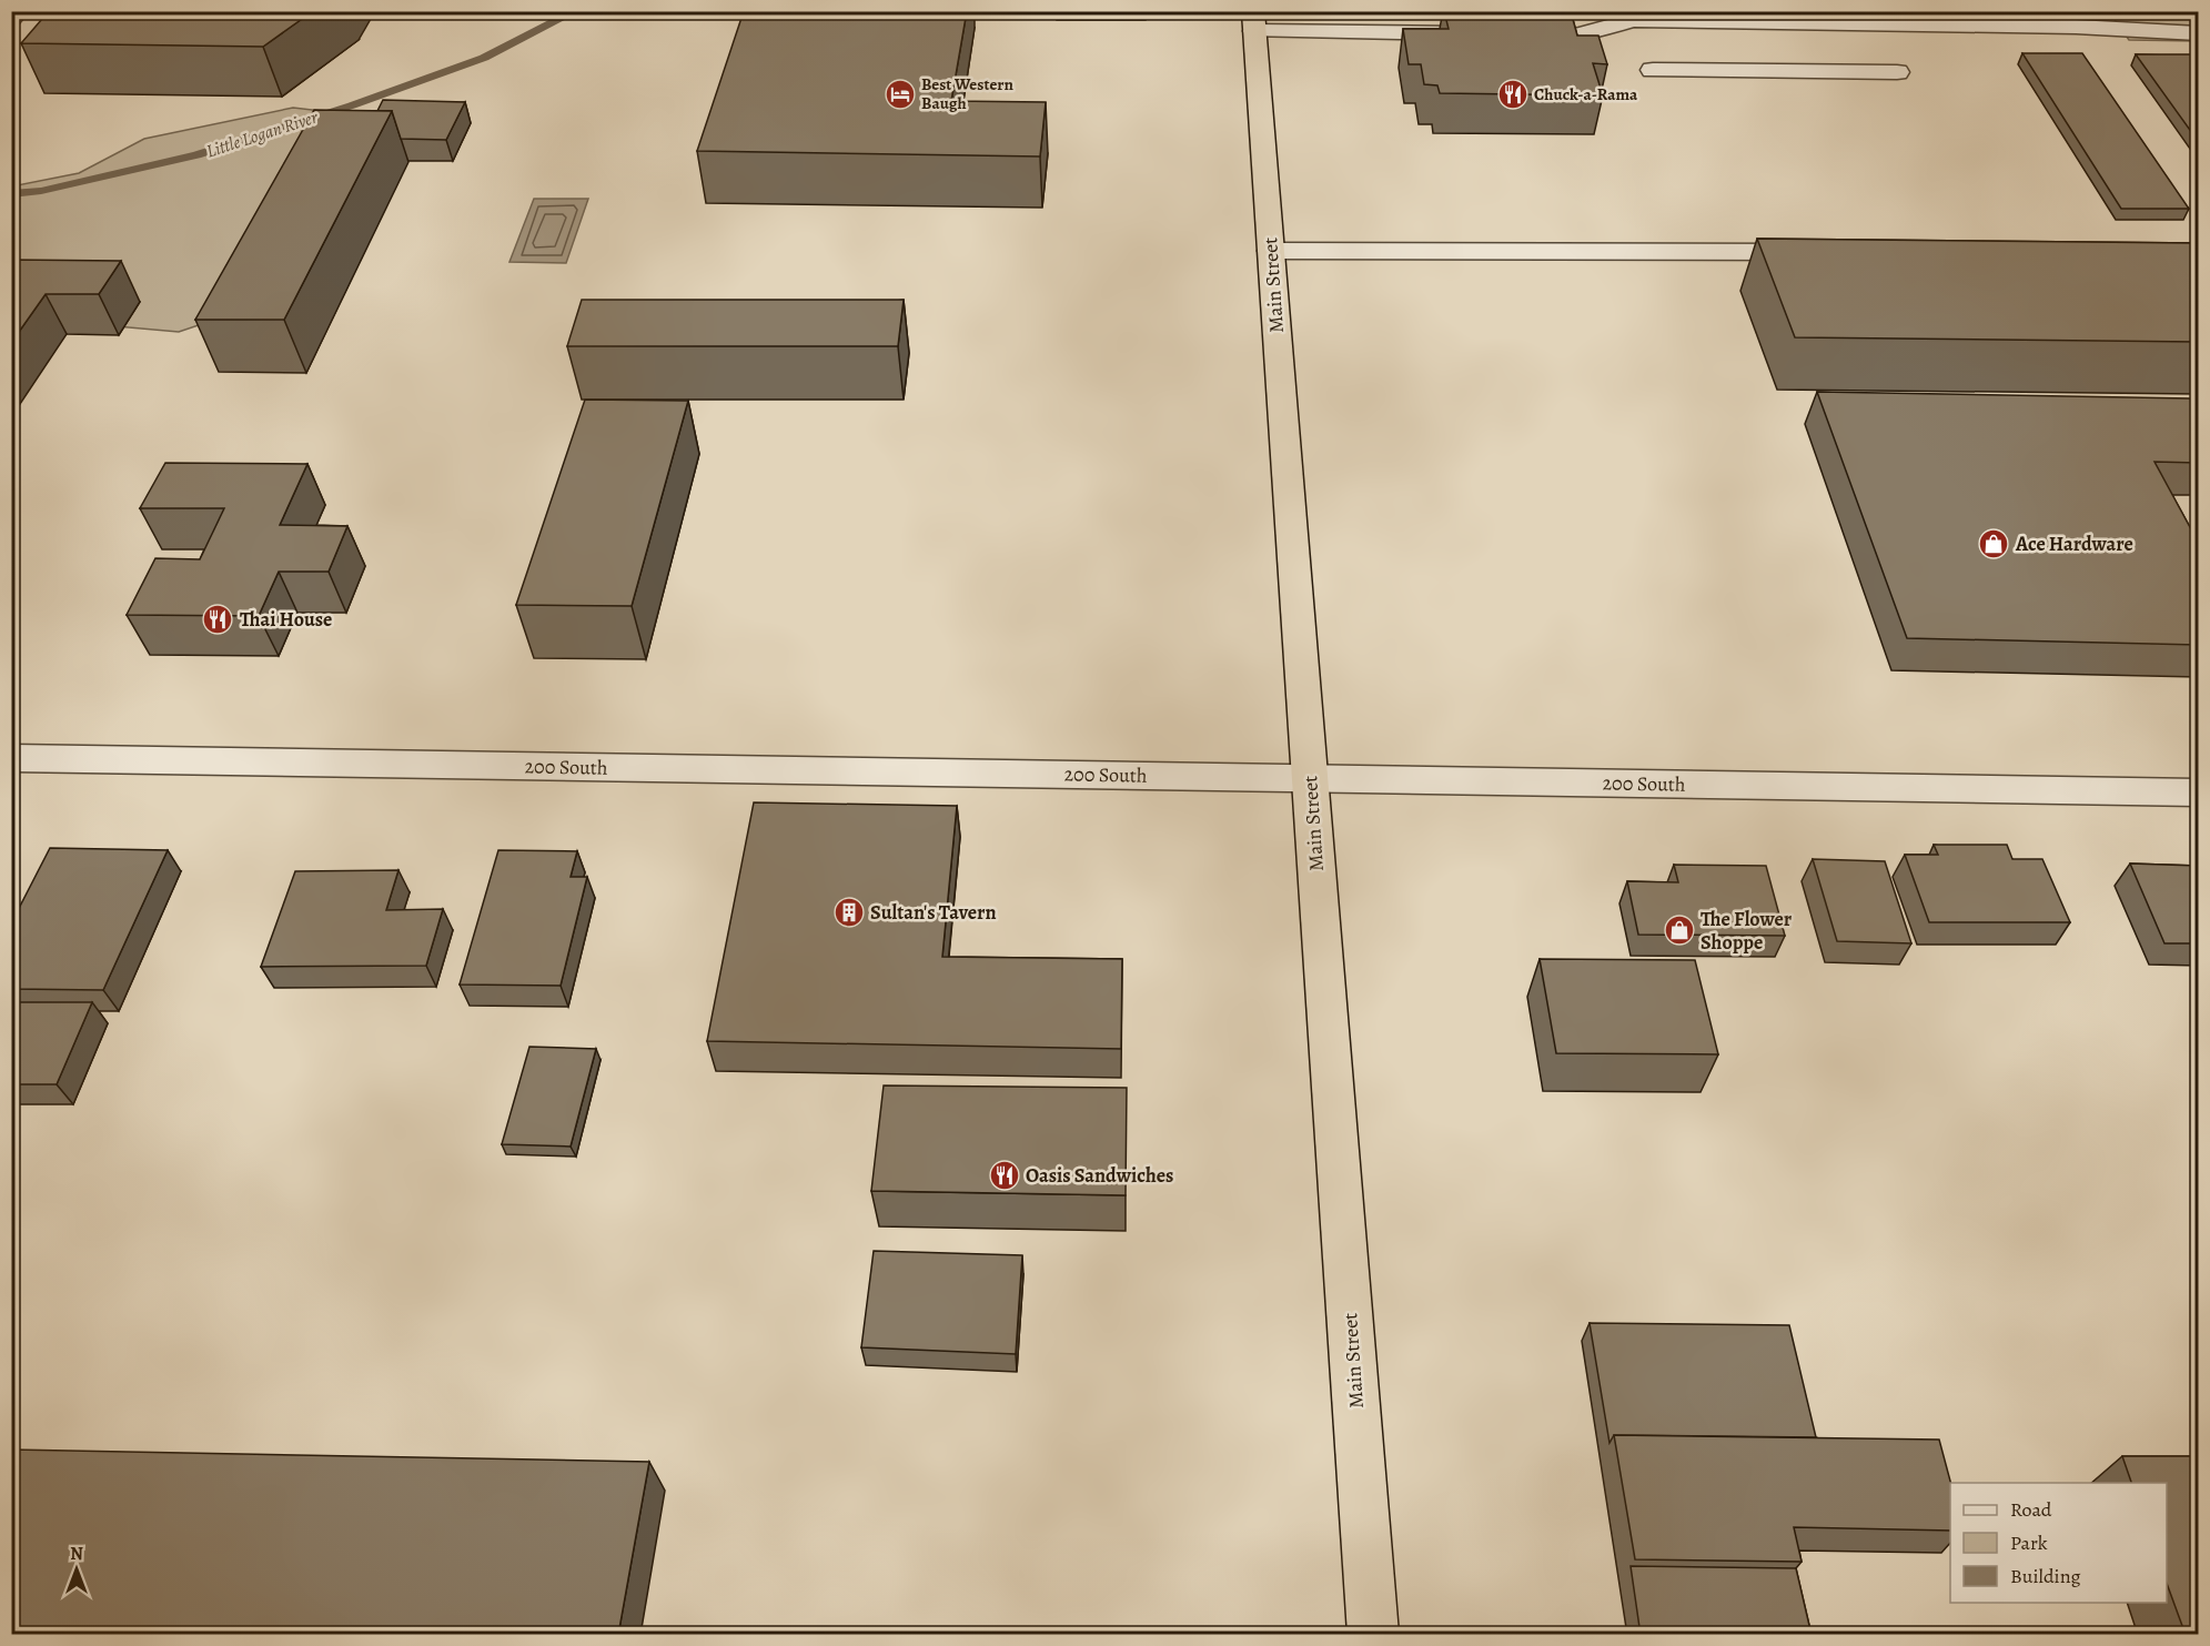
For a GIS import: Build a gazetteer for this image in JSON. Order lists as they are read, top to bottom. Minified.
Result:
{"streets":{"highway":["Main Street"],"street":["200 South"]},"crossings":[["Main Street","200 South"]],"water":["Little Logan River"],"places":{"hotel":["Best Western Baugh"],"restaurant":["Chuck-a-Rama","Thai House","Oasis Sandwiches"],"shop":["Ace Hardware","The Flower Shoppe"],"building":["Sultan's Tavern"]},"legend":["Road","Park","Building"],"north":"top"}
